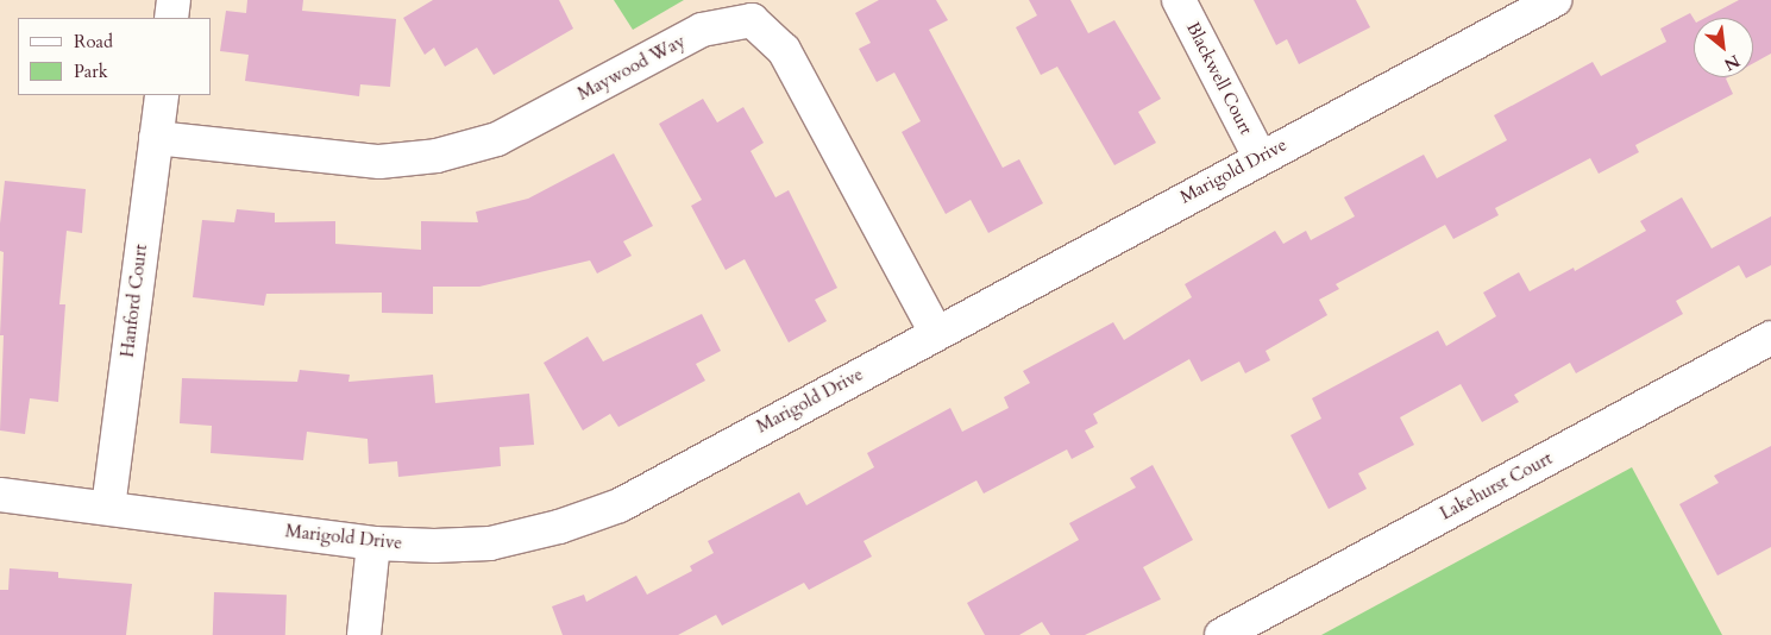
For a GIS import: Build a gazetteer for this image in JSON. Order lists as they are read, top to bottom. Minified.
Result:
{"streets":{"street":["Maywood Way","Blackwell Court","Marigold Drive","Hanford Court","Lakehurst Court"]},"crossings":[["Maywood Way","Marigold Drive"],["Maywood Way","Hanford Court"],["Blackwell Court","Marigold Drive"],["Marigold Drive","Hanford Court"]],"legend":["Road","Park"],"north":"bottom right"}
